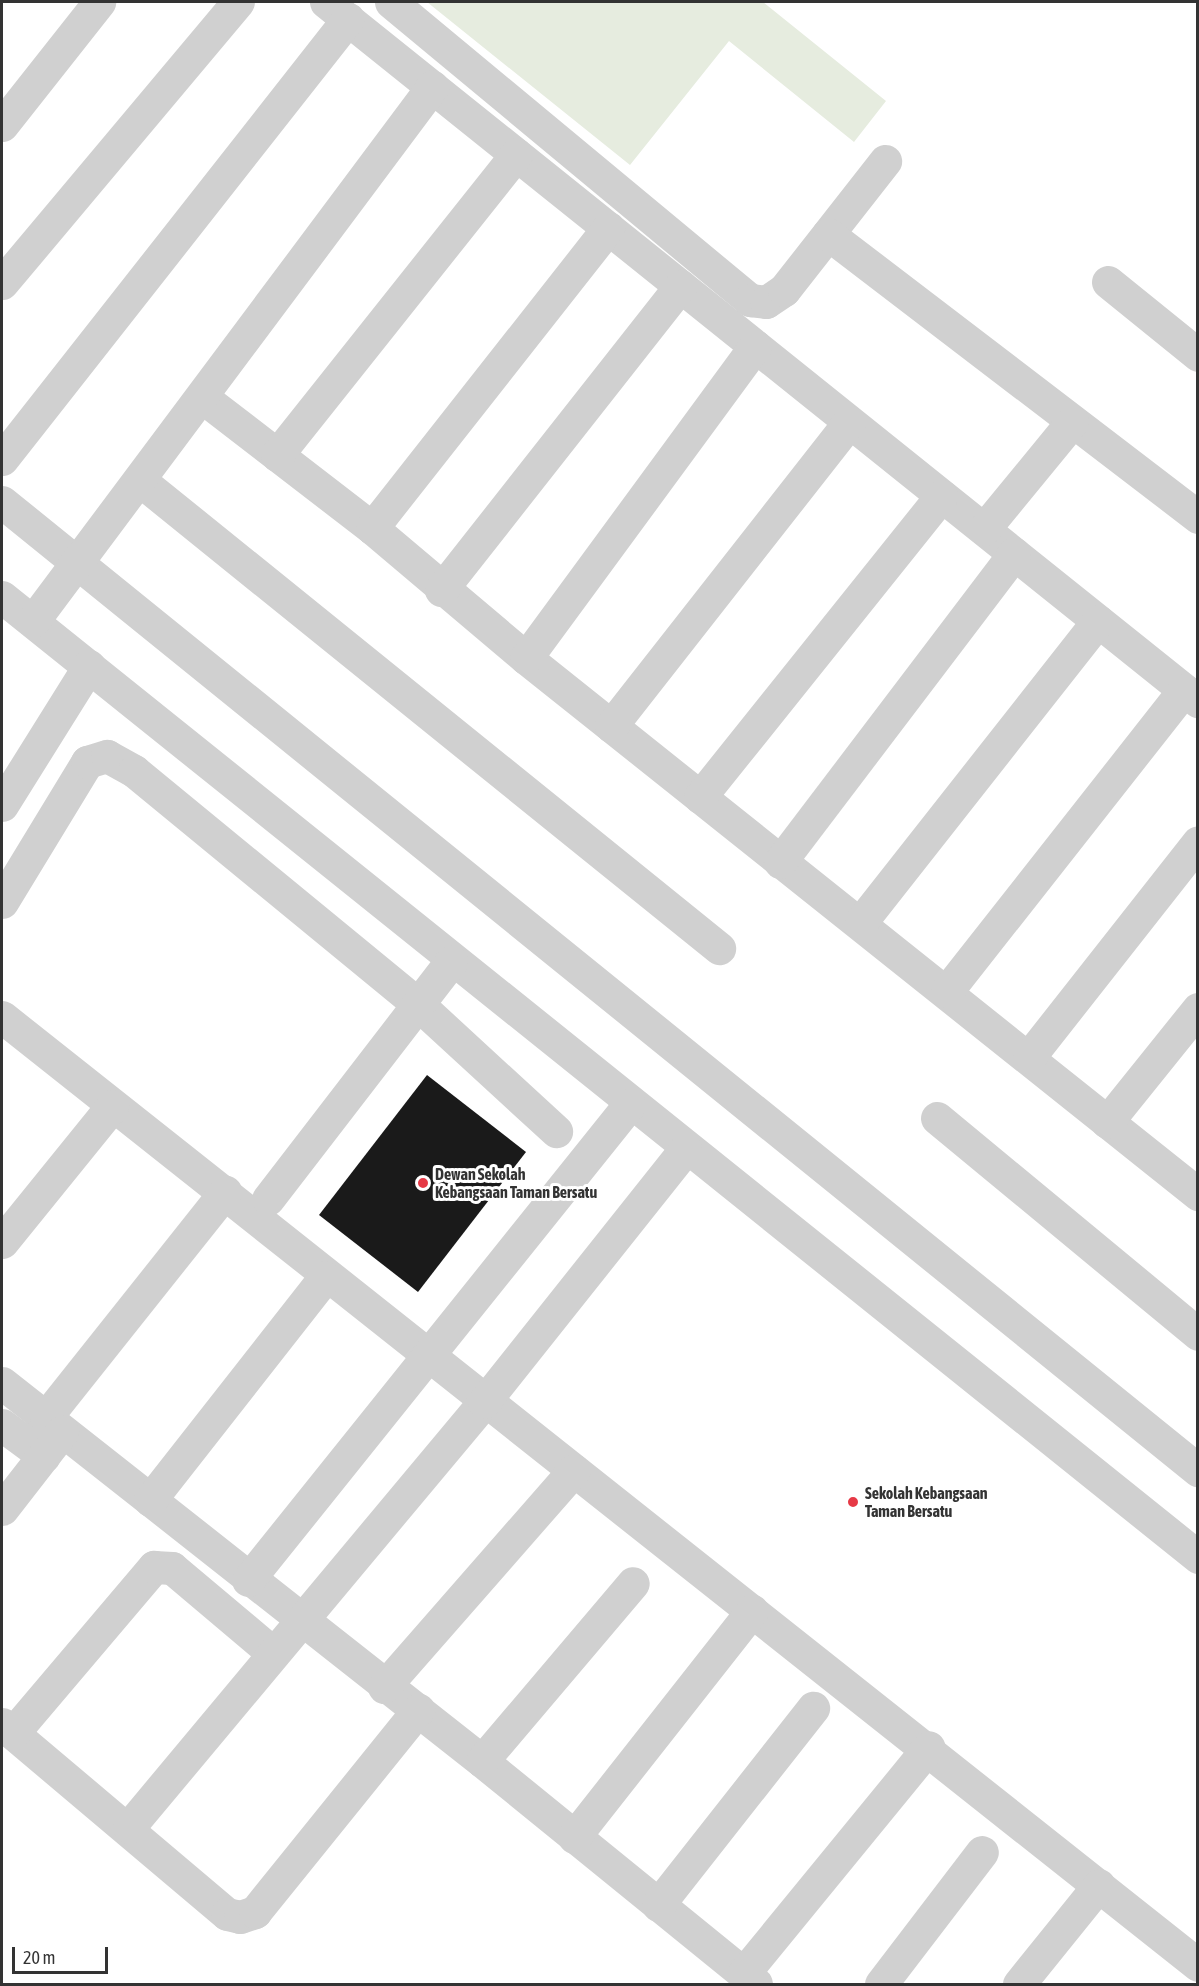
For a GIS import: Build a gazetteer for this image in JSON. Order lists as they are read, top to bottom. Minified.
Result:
{"places":["Dewan Sekolah Kebangsaan Taman Bersatu","Sekolah Kebangsaan Taman Bersatu"],"scale_bar":"20 m"}
